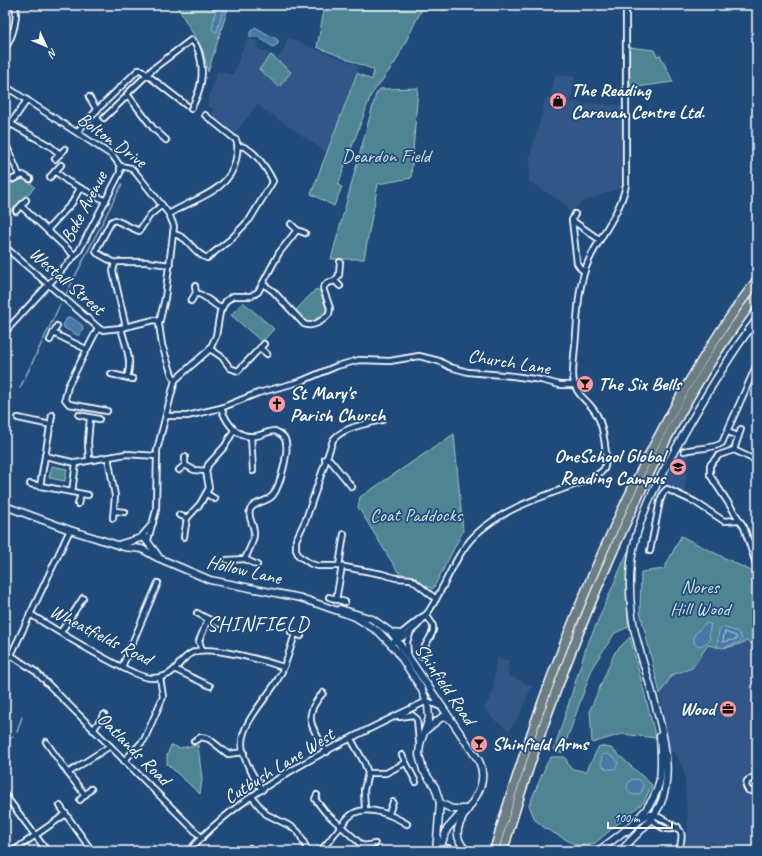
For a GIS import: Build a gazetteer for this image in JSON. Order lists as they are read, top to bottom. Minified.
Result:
{"streets":{"main road":["Hollow Lane","Shinfield Road"],"street":["Bolton Drive","Beke Avenue","Westall Street","Church Lane","Wheatfields Road","Oatlands Road","Cutbush Lane West"]},"crossings":[["Bolton Drive","Beke Avenue"],["Bolton Drive","Westall Street"],["Beke Avenue","Westall Street"],["Hollow Lane","Shinfield Road"],["Shinfield Road","Cutbush Lane West"],["Oatlands Road","Cutbush Lane West"]],"districts":["SHINFIELD"],"parks":["Deardon Field","Coat Paddocks","Nores Hill Wood"],"places":{"shop":["The Reading Caravan Centre Ltd."],"bar":["The Six Bells","Shinfield Arms"],"church":["St Mary's Parish Church"],"school or university":["OneSchool Global Reading Campus"],"office":["Wood"]},"scale_bar":"100 m","north":"bottom right"}
